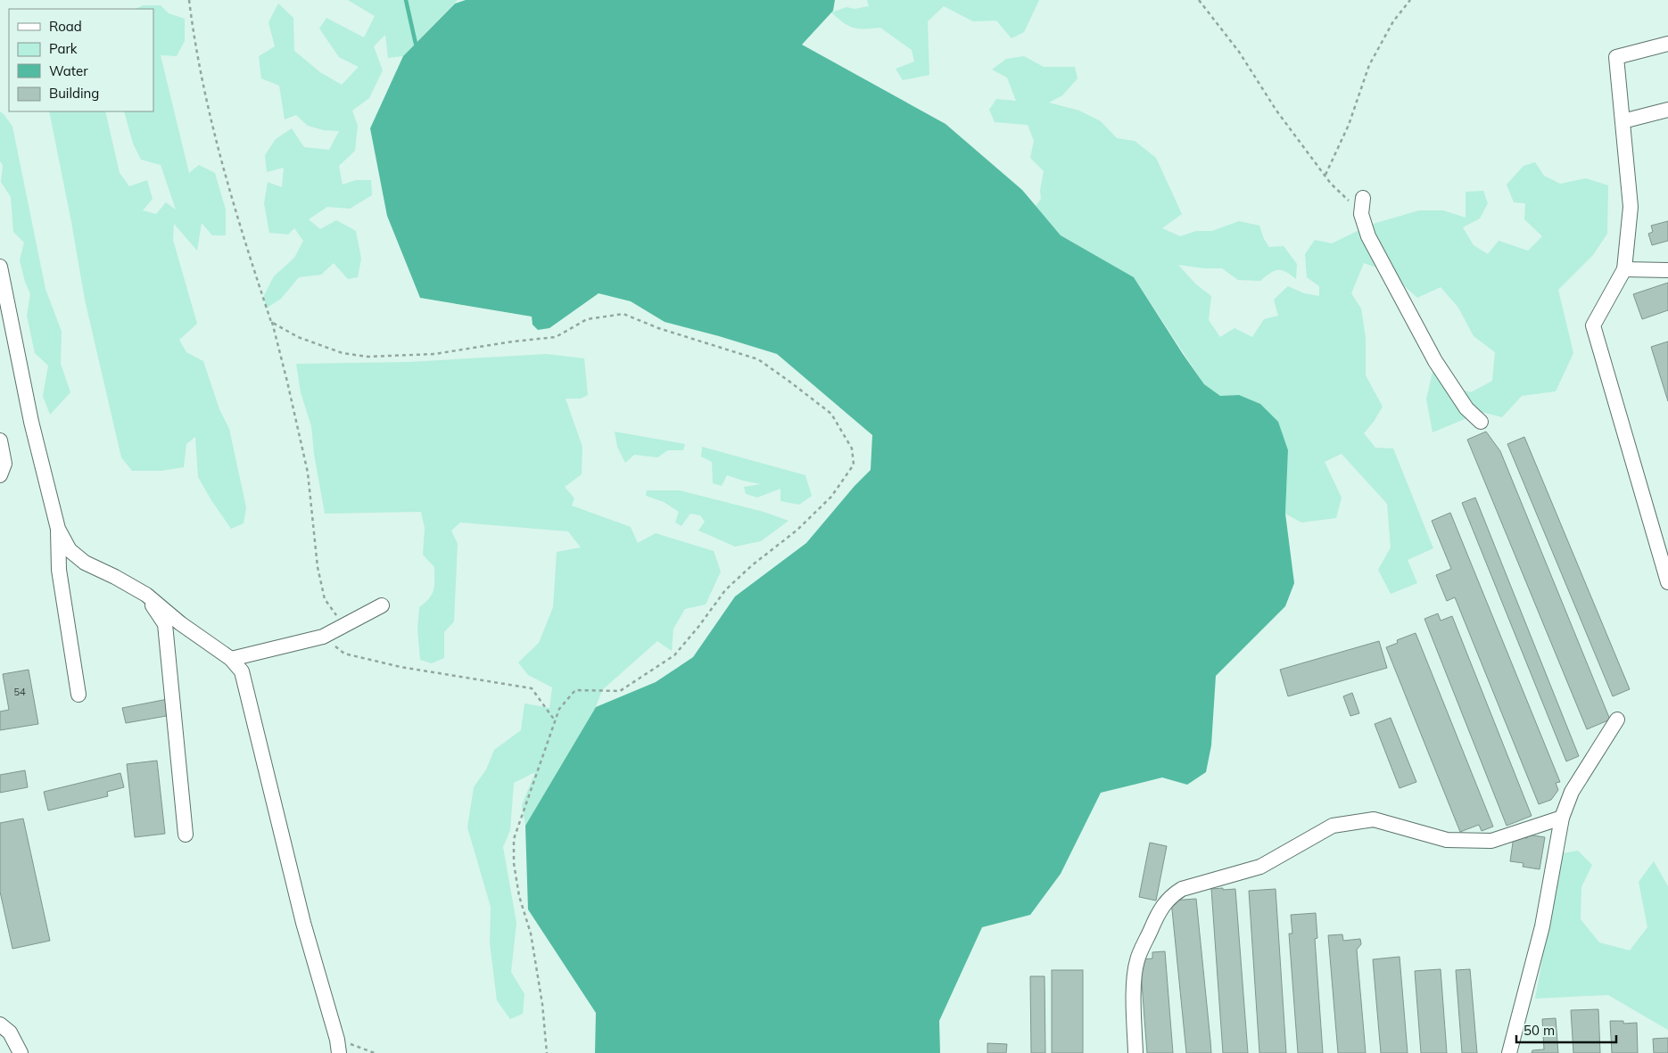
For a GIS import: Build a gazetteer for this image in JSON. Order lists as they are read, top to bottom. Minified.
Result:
{"house_numbers":["54"],"legend":["Road","Park","Water","Building"],"scale_bar":"50 m"}
